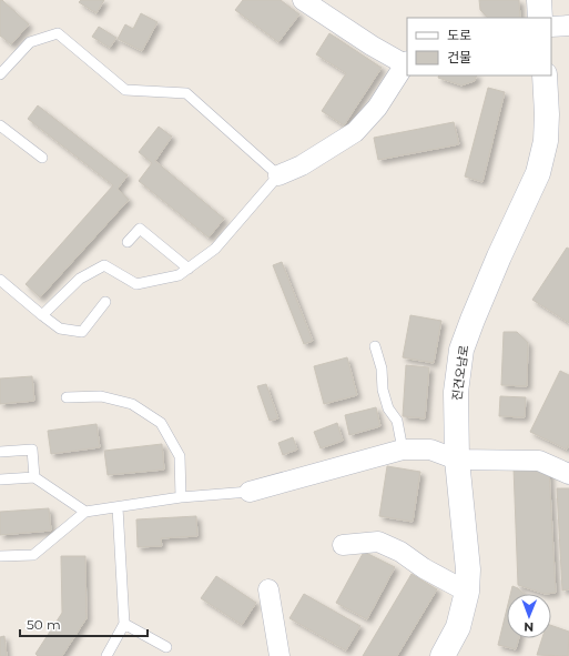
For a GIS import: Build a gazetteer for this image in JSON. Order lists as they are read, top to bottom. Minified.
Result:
{"streets":{"main road":["진건오남로"]},"legend":["도로","건물"],"scale_bar":"50 m","north":"bottom"}
